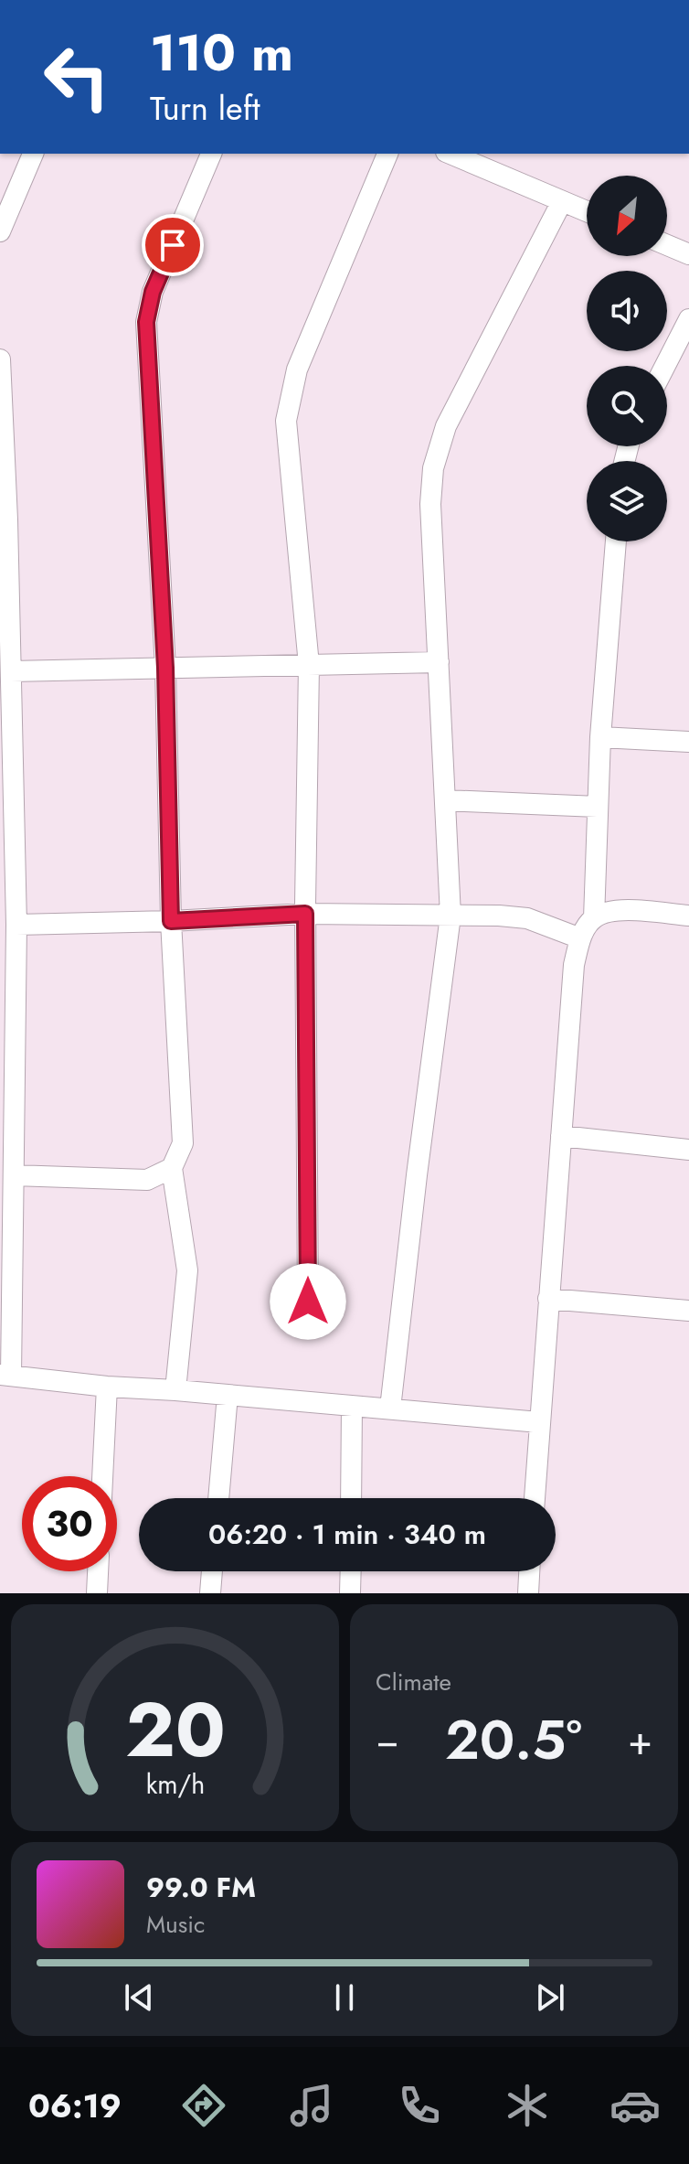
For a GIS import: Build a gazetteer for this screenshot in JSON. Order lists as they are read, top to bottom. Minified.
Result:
{"north":"bottom left","page":{"turn":["110 m","Turn left"],"limit":"30","trip":"06:20 · 1 min · 340 m","tile":"Climate","heat":["−","20.5°","+"],"song":["99.0 FM","Music"],"tabs":"06:19","gauge":["20","km/h"]}}
